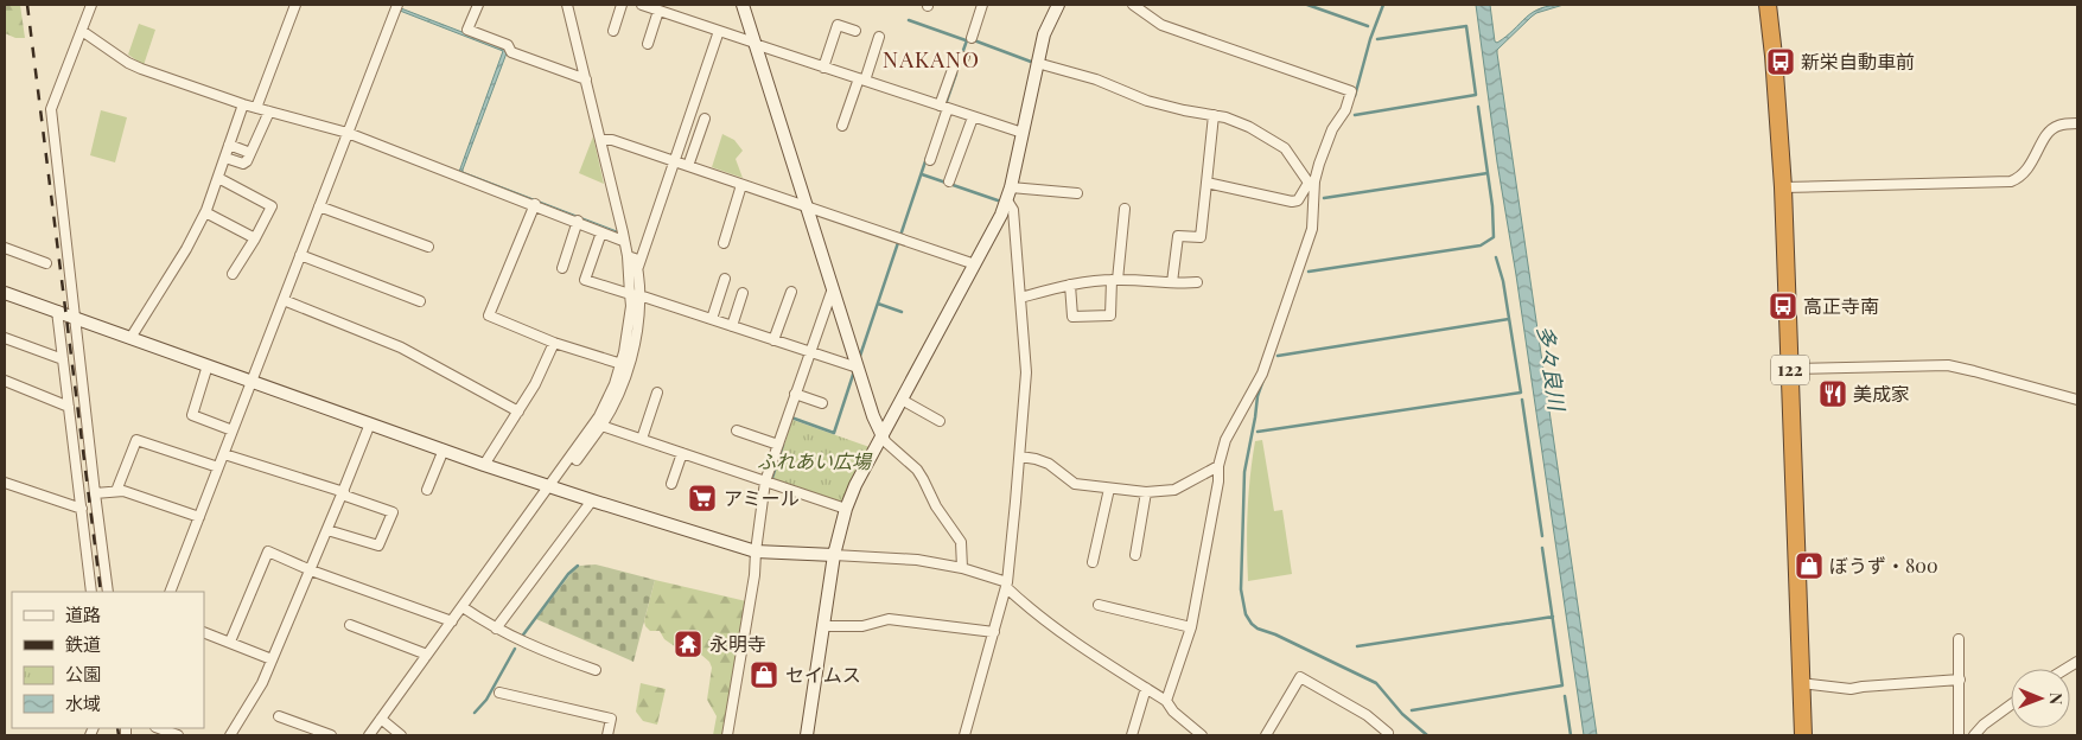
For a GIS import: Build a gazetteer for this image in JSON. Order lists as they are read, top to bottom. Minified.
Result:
{"streets":{"highway":["122"]},"districts":["NAKANO"],"water":["多々良川"],"parks":["ふれあい広場"],"places":{"bus stop":["新栄自動車前","高正寺南"],"restaurant":["美成家"],"supermarket":["アミール"],"shop":["ぼうず・800","セイムス"],"temple":["永明寺"]},"legend":["道路","鉄道","公園","水域"],"north":"right"}
